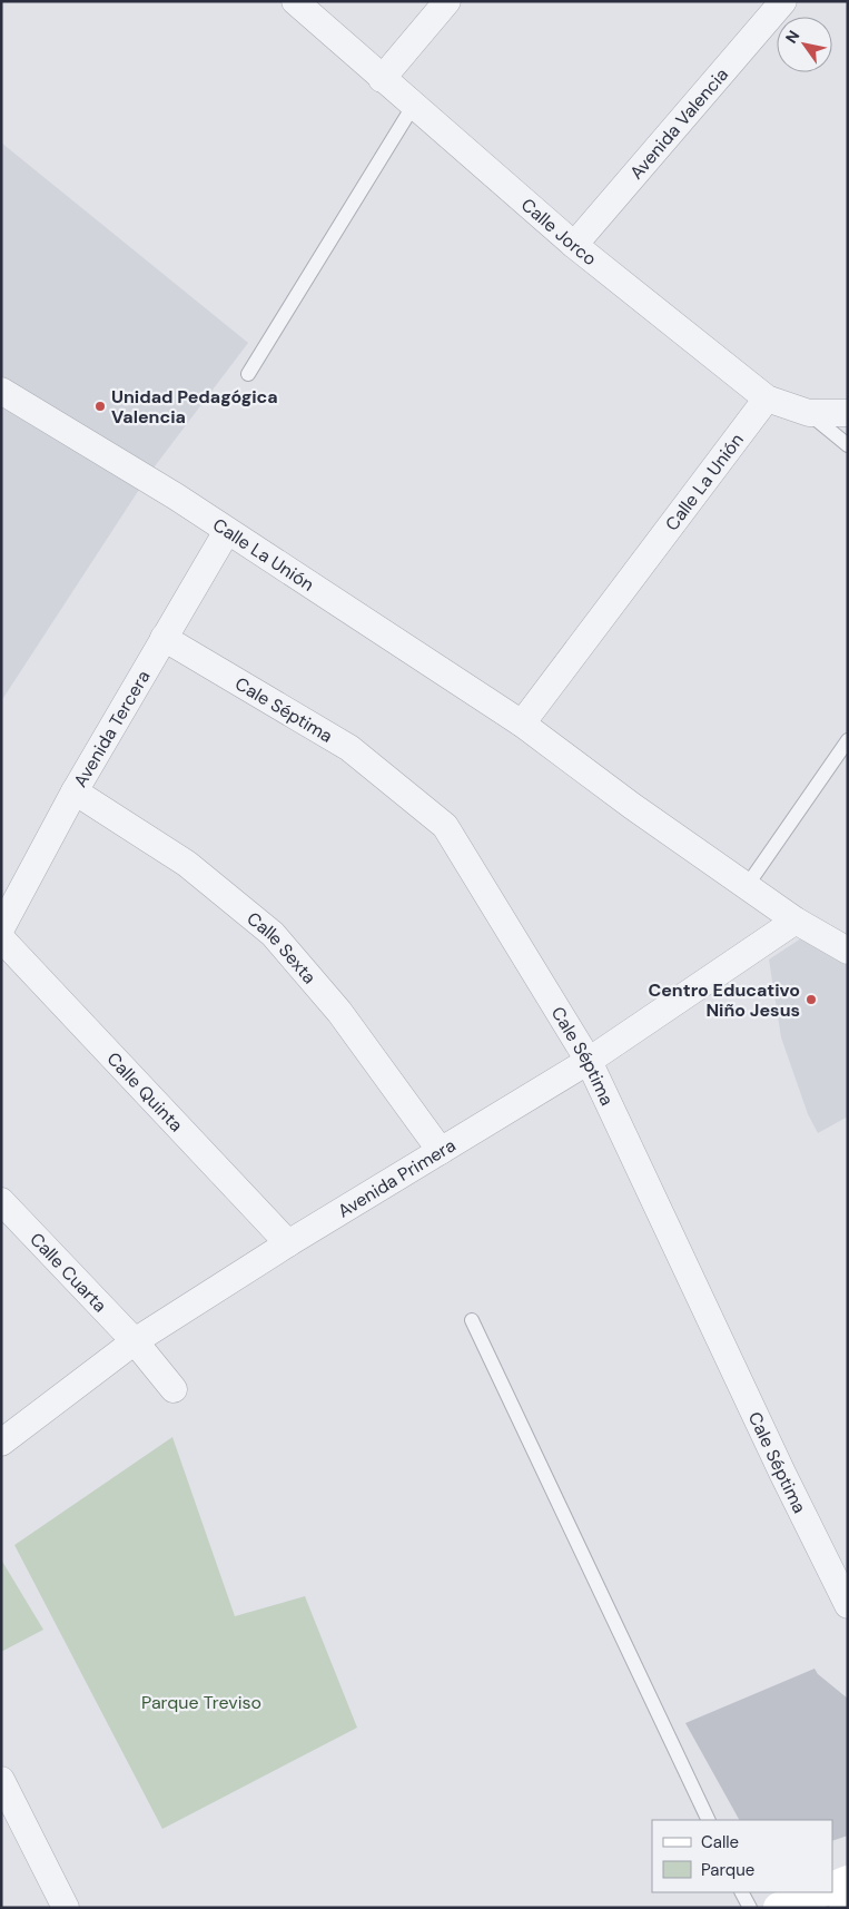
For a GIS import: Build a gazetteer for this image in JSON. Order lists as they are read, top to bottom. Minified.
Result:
{"streets":{"street":["Avenida Valencia","Calle Jorco","Calle La Unión","Cale Séptima","Avenida Tercera","Calle Sexta","Calle Quinta","Avenida Primera","Calle Cuarta"]},"crossings":[["Avenida Valencia","Calle Jorco"],["Calle Jorco","Calle La Unión"],["Calle La Unión","Avenida Tercera"],["Calle La Unión","Avenida Primera"],["Cale Séptima","Avenida Tercera"],["Cale Séptima","Avenida Primera"],["Avenida Tercera","Calle Sexta"],["Calle Sexta","Avenida Primera"],["Calle Quinta","Avenida Primera"],["Avenida Primera","Calle Cuarta"]],"parks":["Parque Treviso"],"places":["Unidad Pedagógica Valencia","Centro Educativo Niño Jesus"],"legend":["Calle","Parque"],"north":"top left"}
